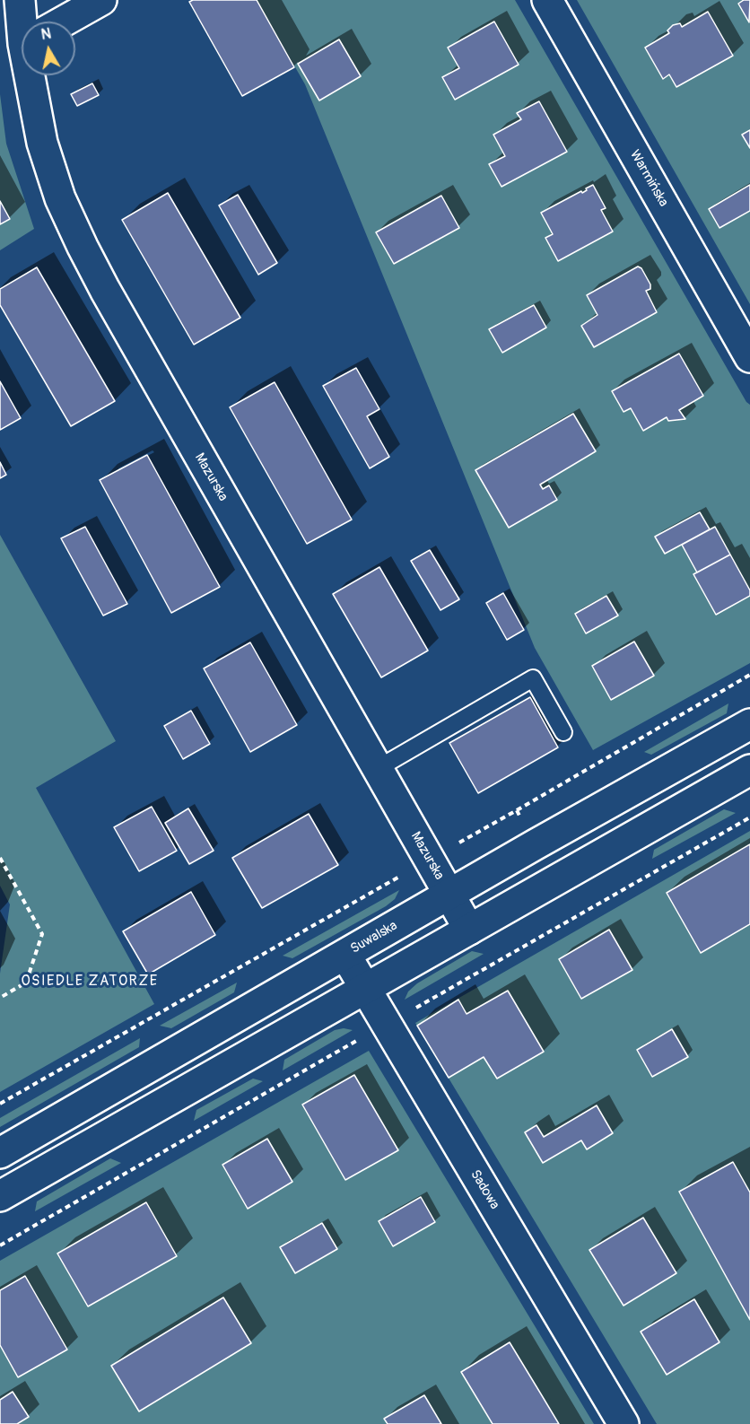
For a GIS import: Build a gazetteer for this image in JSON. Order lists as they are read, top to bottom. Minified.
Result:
{"streets":{"street":["Warmińska","Mazurska","Suwalska","Sadowa"]},"crossings":[["Mazurska","Suwalska"],["Suwalska","Sadowa"]],"districts":["OSIEDLE ZATORZE"],"north":"top"}
